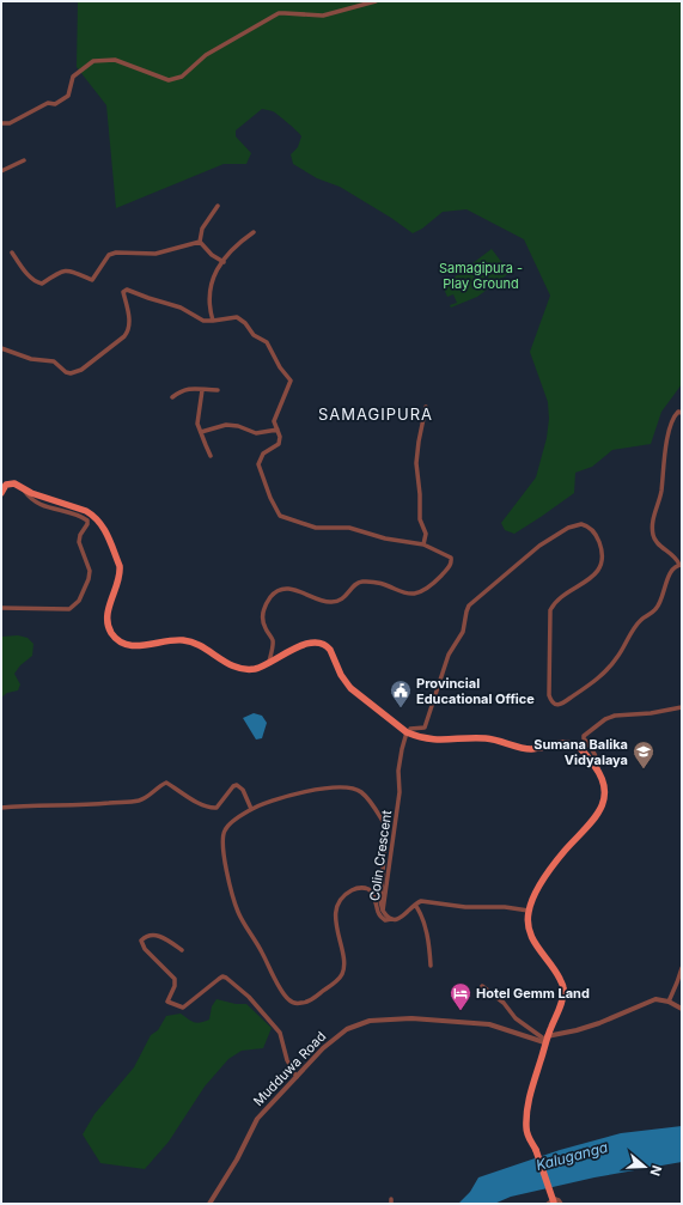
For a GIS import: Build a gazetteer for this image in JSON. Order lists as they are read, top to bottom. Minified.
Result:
{"streets":{"street":["Colin Crescent","Mudduwa Road"]},"districts":["SAMAGIPURA"],"water":["Kaluganga"],"parks":["Samagipura - Play Ground"],"places":{"public building":["Provincial Educational Office"],"school or university":["Sumana Balika Vidyalaya"],"hotel":["Hotel Gemm Land"]},"north":"right"}
